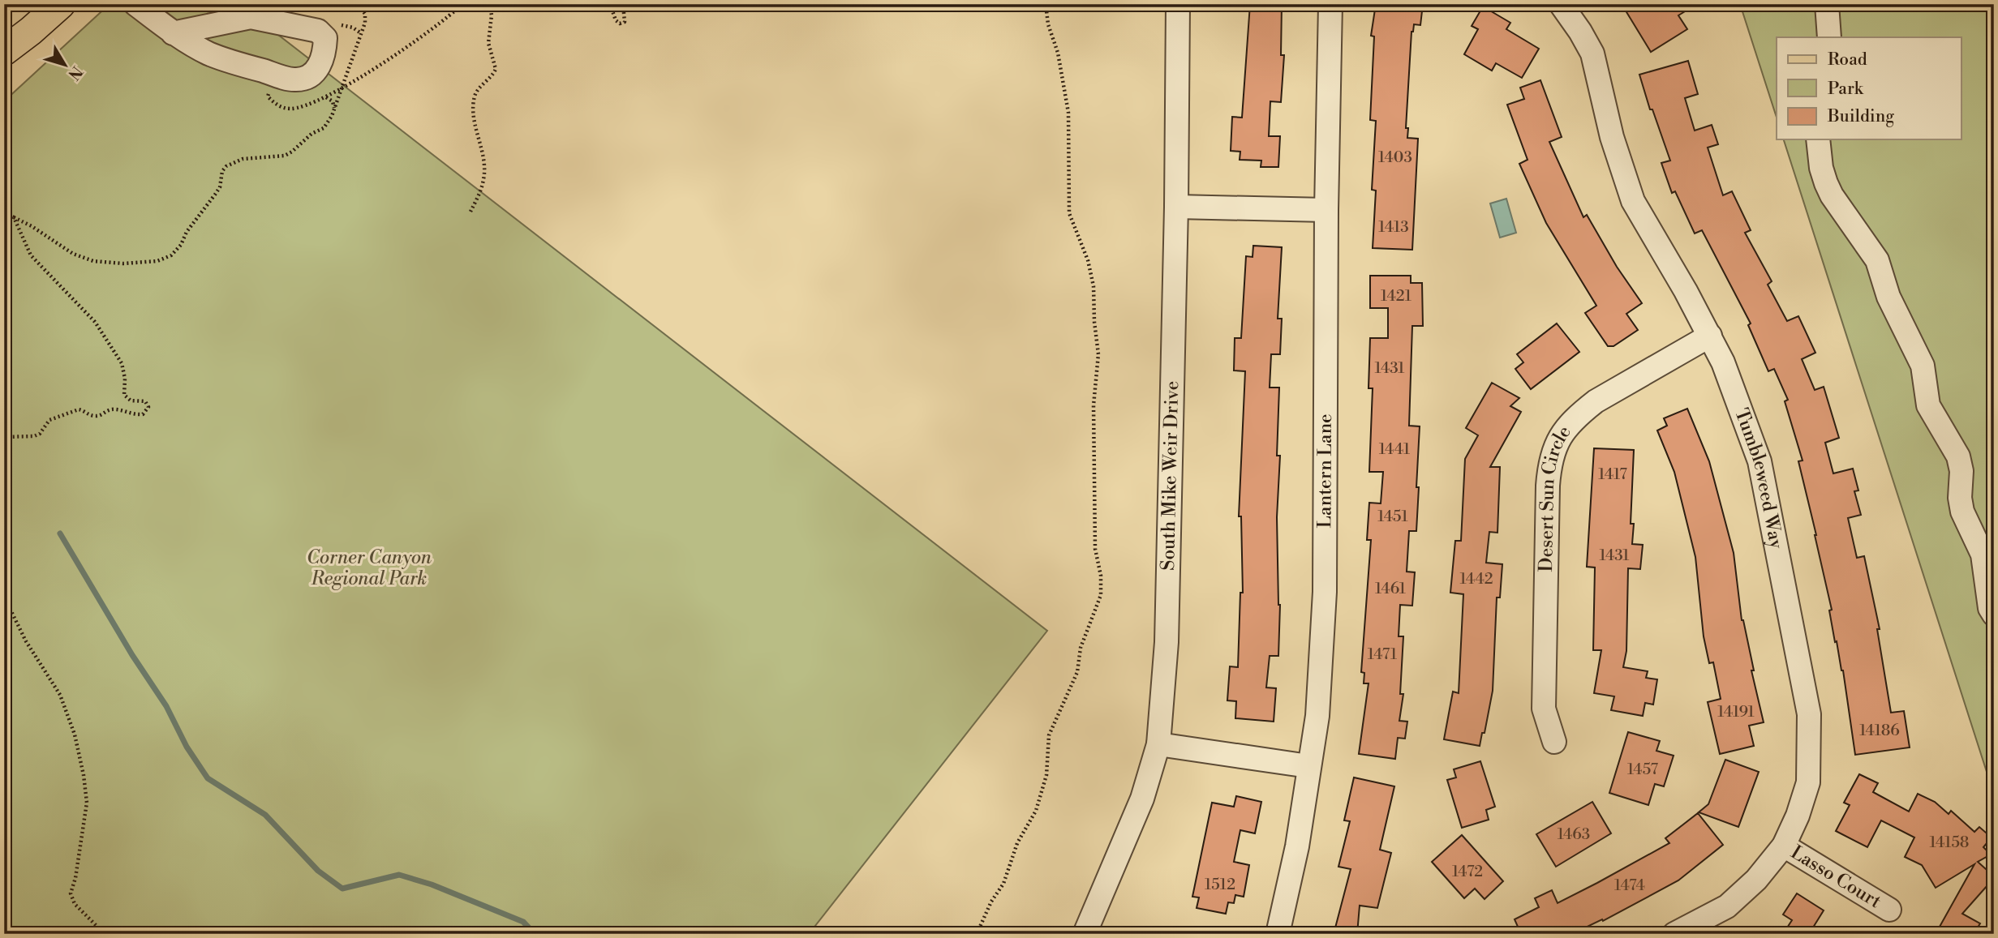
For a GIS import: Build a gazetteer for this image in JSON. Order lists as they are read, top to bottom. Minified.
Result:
{"streets":{"street":["Lantern Lane","South Mike Weir Drive","Tumbleweed Way","Desert Sun Circle","Lasso Court"]},"crossings":[["Tumbleweed Way","Desert Sun Circle"],["Tumbleweed Way","Lasso Court"]],"parks":["Corner Canyon Regional Park"],"house_numbers":["1403","1413","1421","1431","1441","1417","1451","1431","1442","1461","1471","14191","14186","1457","1463","14158","1472","1512","1474"],"legend":["Road","Park","Building"],"north":"bottom right"}
